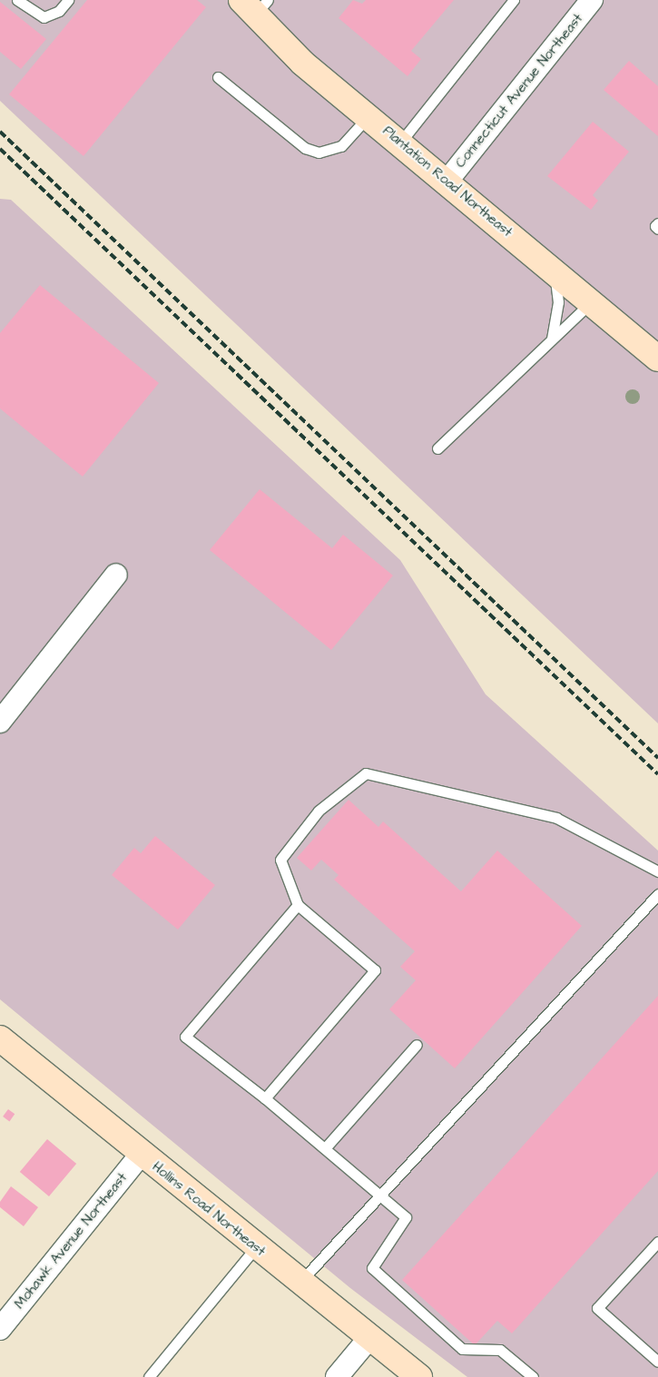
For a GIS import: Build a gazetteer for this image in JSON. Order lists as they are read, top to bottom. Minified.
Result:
{"streets":{"main road":["Plantation Road Northeast","Hollins Road Northeast"],"street":["Connecticut Avenue Northeast","Mohawk Avenue Northeast"]},"crossings":[["Connecticut Avenue Northeast","Plantation Road Northeast"],["Hollins Road Northeast","Mohawk Avenue Northeast"]]}
